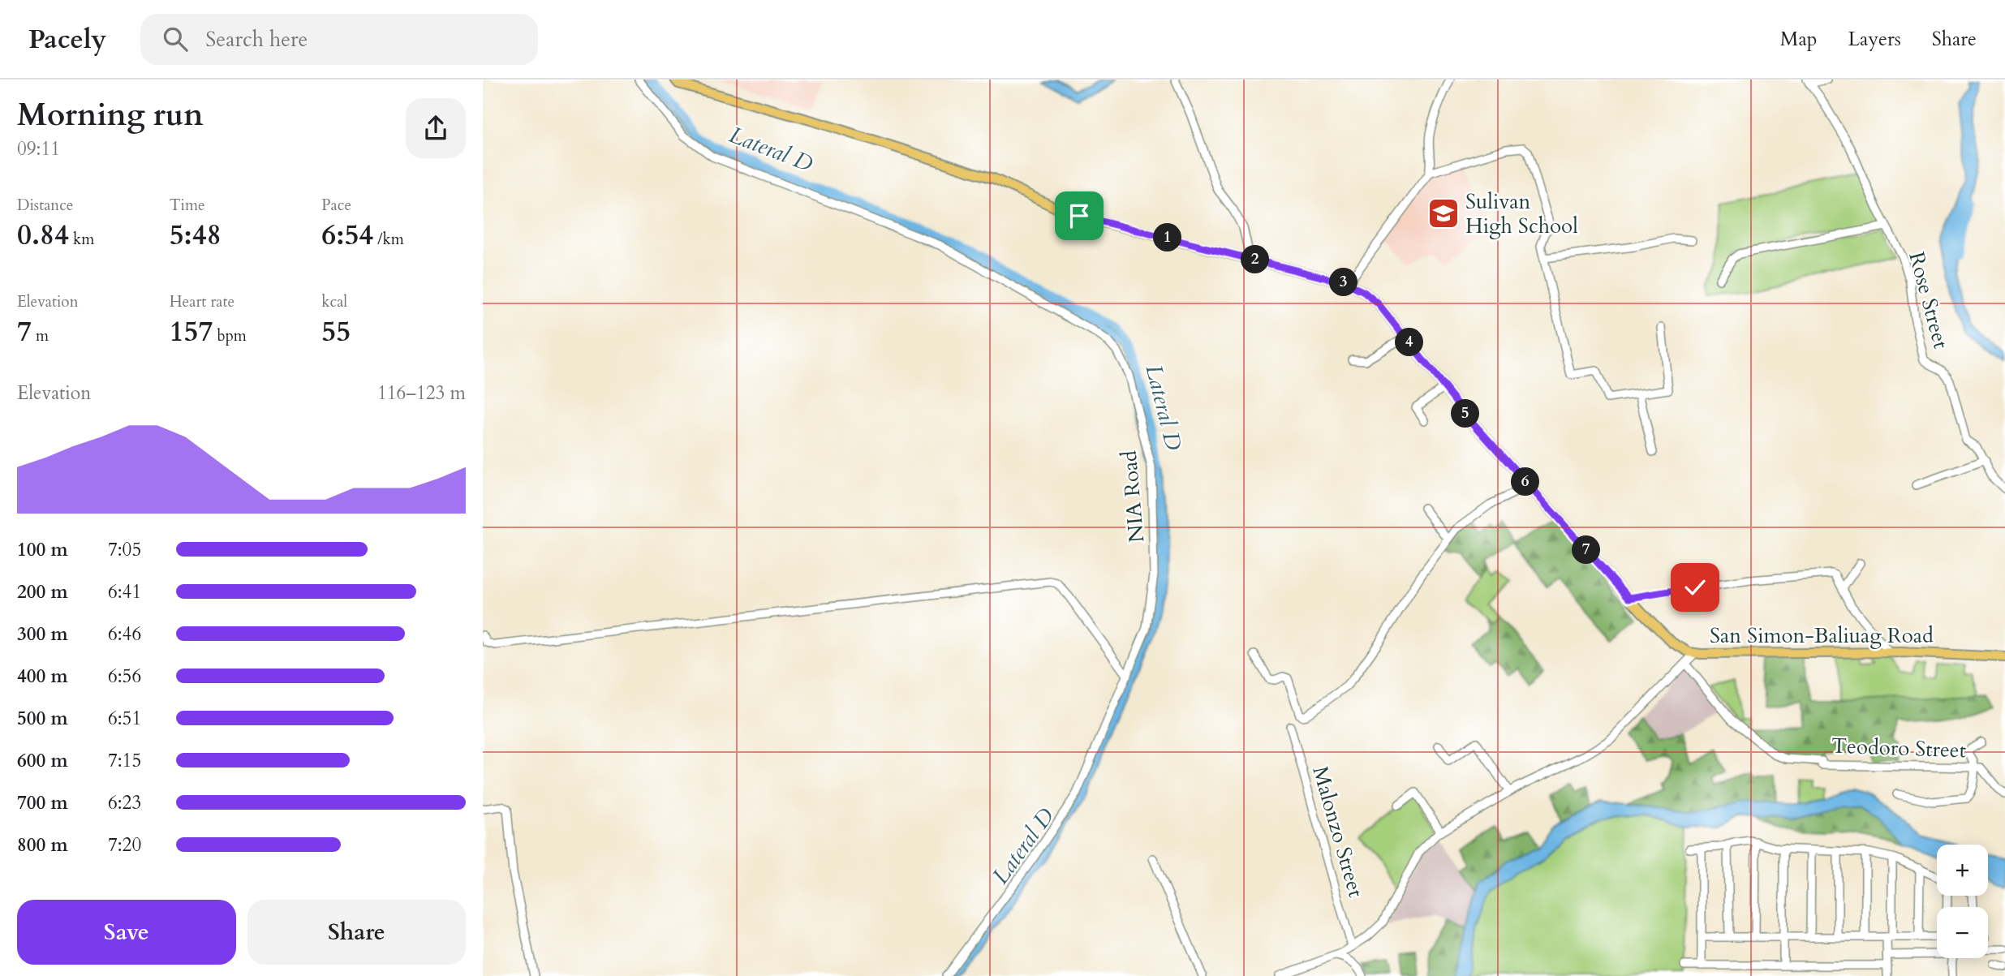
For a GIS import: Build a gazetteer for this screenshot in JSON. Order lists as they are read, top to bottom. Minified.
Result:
{"streets":{"main road":["San Simon-Baliuag Road"],"street":["Rose Street","NIA Road","Teodoro Street","Malonzo Street"]},"water":["Lateral D"],"places":{"school or university":["Sulivan High School"]},"page":{"header":"Pacely","search":"Search here","nav":["Map","Layers","Share"],"heading":["Morning run","09:11"],"stats":[["Distance","0.84 km"],["Time","5:48"],["Pace","6:54 /km"],["Elevation","7 m"],["Heart rate","157 bpm"],["kcal","55"]],"pins":["1","2","3","4","5","6","7"],"chart":["Elevation","116–123 m"],"list":[{"name":"100 m","note":"7:05"},{"name":"200 m","note":"6:41"},{"name":"300 m","note":"6:46"},{"name":"400 m","note":"6:56"},{"name":"500 m","note":"6:51"},{"name":"600 m","note":"7:15"},{"name":"700 m","note":"6:23"},{"name":"800 m","note":"7:20"}],"map_buttons":["+","−"],"buttons":["Save","Share"]}}
